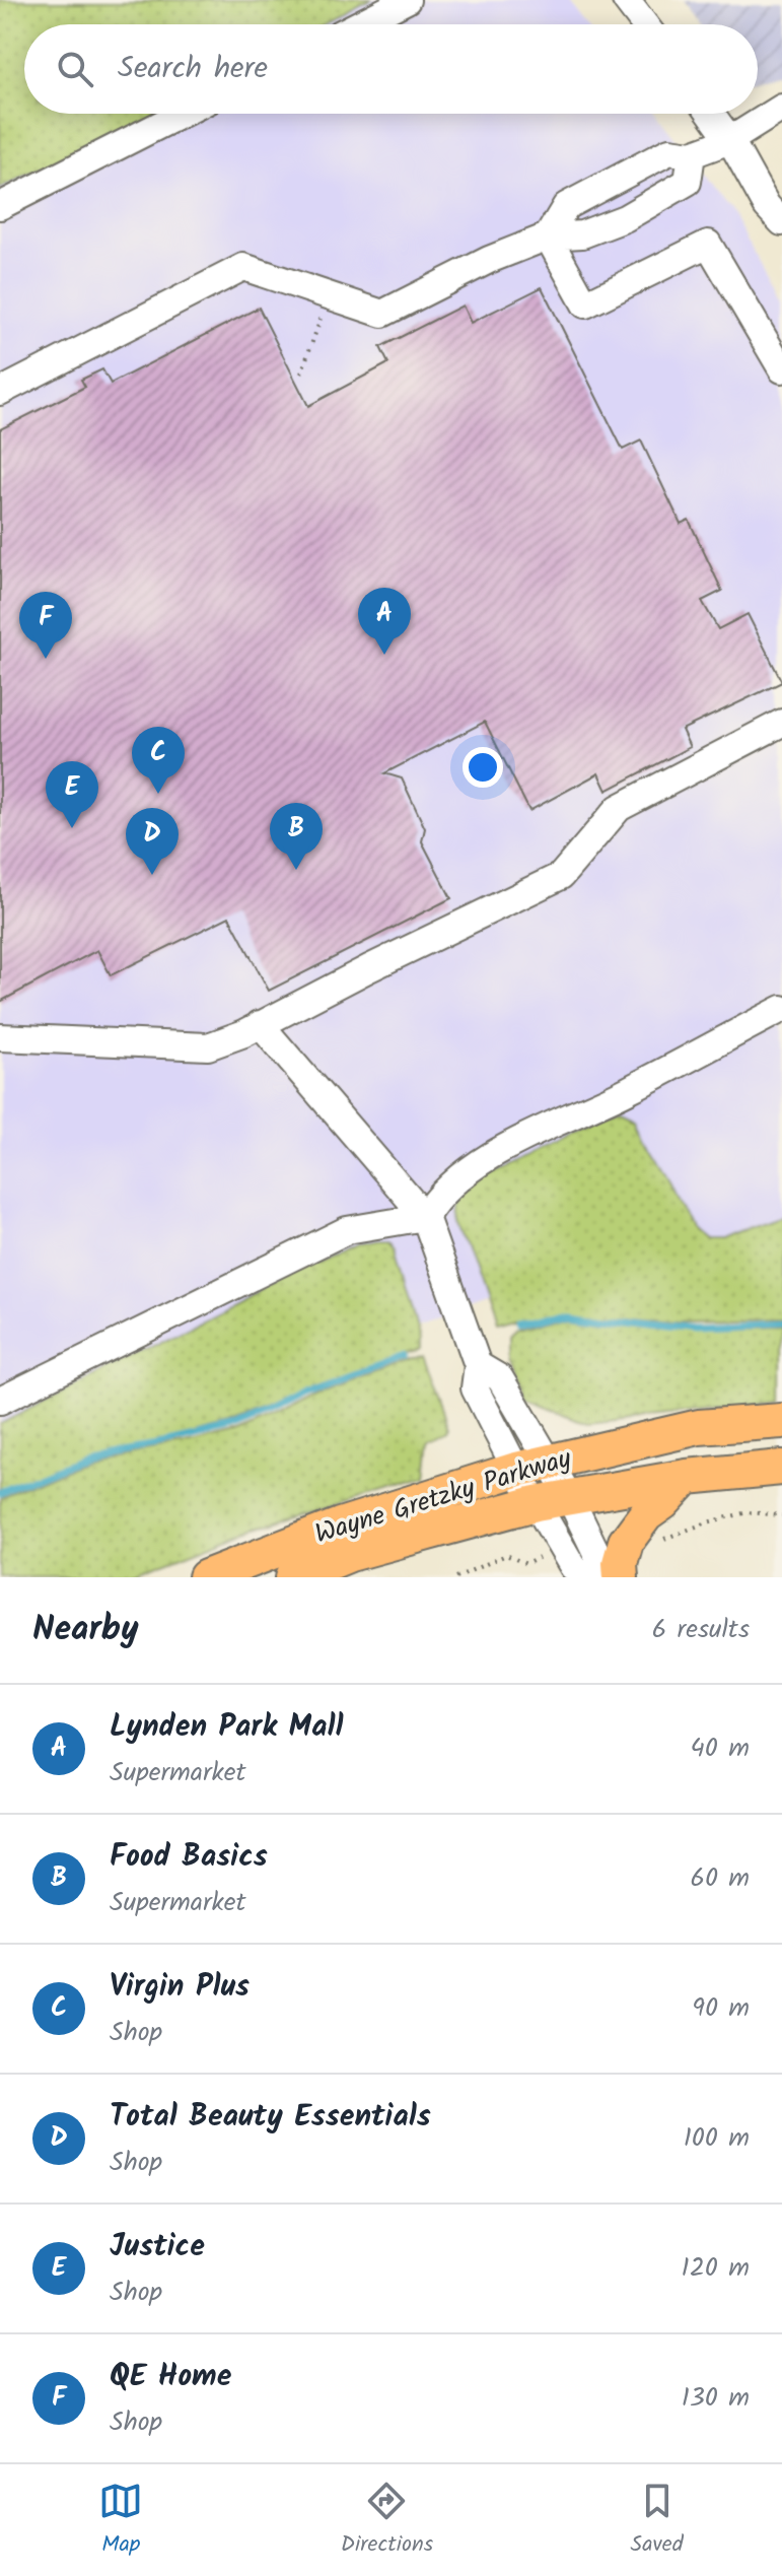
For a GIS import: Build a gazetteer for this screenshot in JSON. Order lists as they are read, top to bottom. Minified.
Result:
{"streets":{"main road":["Wayne Gretzky Parkway"]},"page":{"search":"Search here","pins":["A","F","C","E","B","D"],"heading":["Nearby","6 results"],"list":[{"mark":"A","name":"Lynden Park Mall","note":"Supermarket","value":"40 m"},{"mark":"B","name":"Food Basics","note":"Supermarket","value":"60 m"},{"mark":"C","name":"Virgin Plus","note":"Shop","value":"90 m"},{"mark":"D","name":"Total Beauty Essentials","note":"Shop","value":"100 m"},{"mark":"E","name":"Justice","note":"Shop","value":"120 m"},{"mark":"F","name":"QE Home","note":"Shop","value":"130 m"}],"nav":["Map","Directions","Saved"]}}
